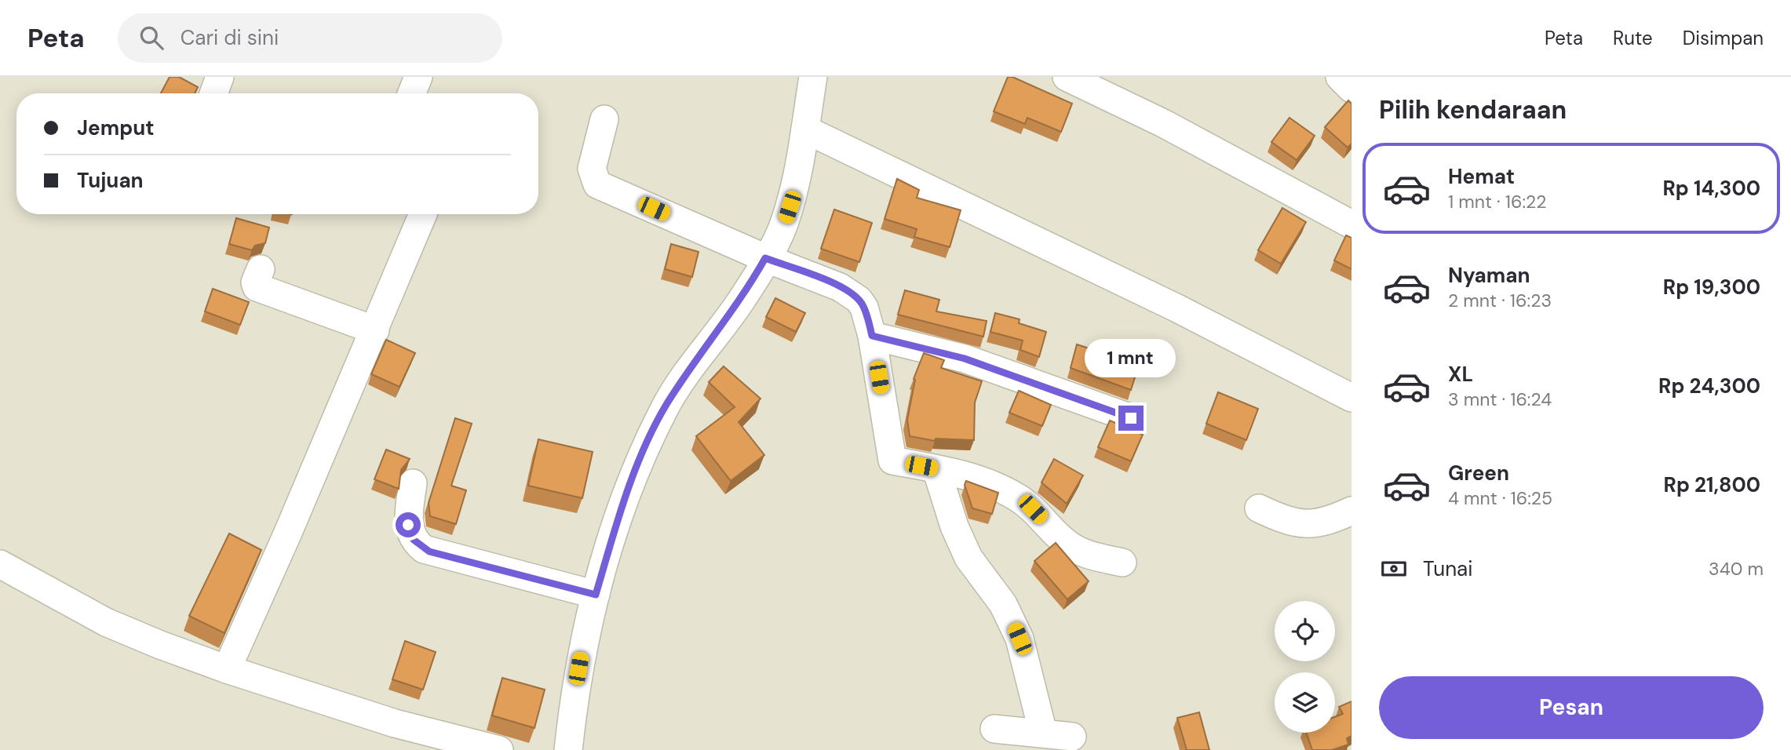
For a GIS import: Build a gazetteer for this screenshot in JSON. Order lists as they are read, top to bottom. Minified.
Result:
{"page":{"header":"Peta","search":"Cari di sini","nav":["Peta","Rute","Disimpan"],"heading":"Pilih kendaraan","banner":["Jemput","Tujuan"],"list":[{"name":"Hemat","note":"1 mnt · 16:22","value":"Rp 14,300"},{"name":"Nyaman","note":"2 mnt · 16:23","value":"Rp 19,300"},{"name":"XL","note":"3 mnt · 16:24","value":"Rp 24,300"},{"name":"Green","note":"4 mnt · 16:25","value":"Rp 21,800"}],"bubble":"1 mnt","pay":["Tunai","340 m"],"buttons":"Pesan"}}
